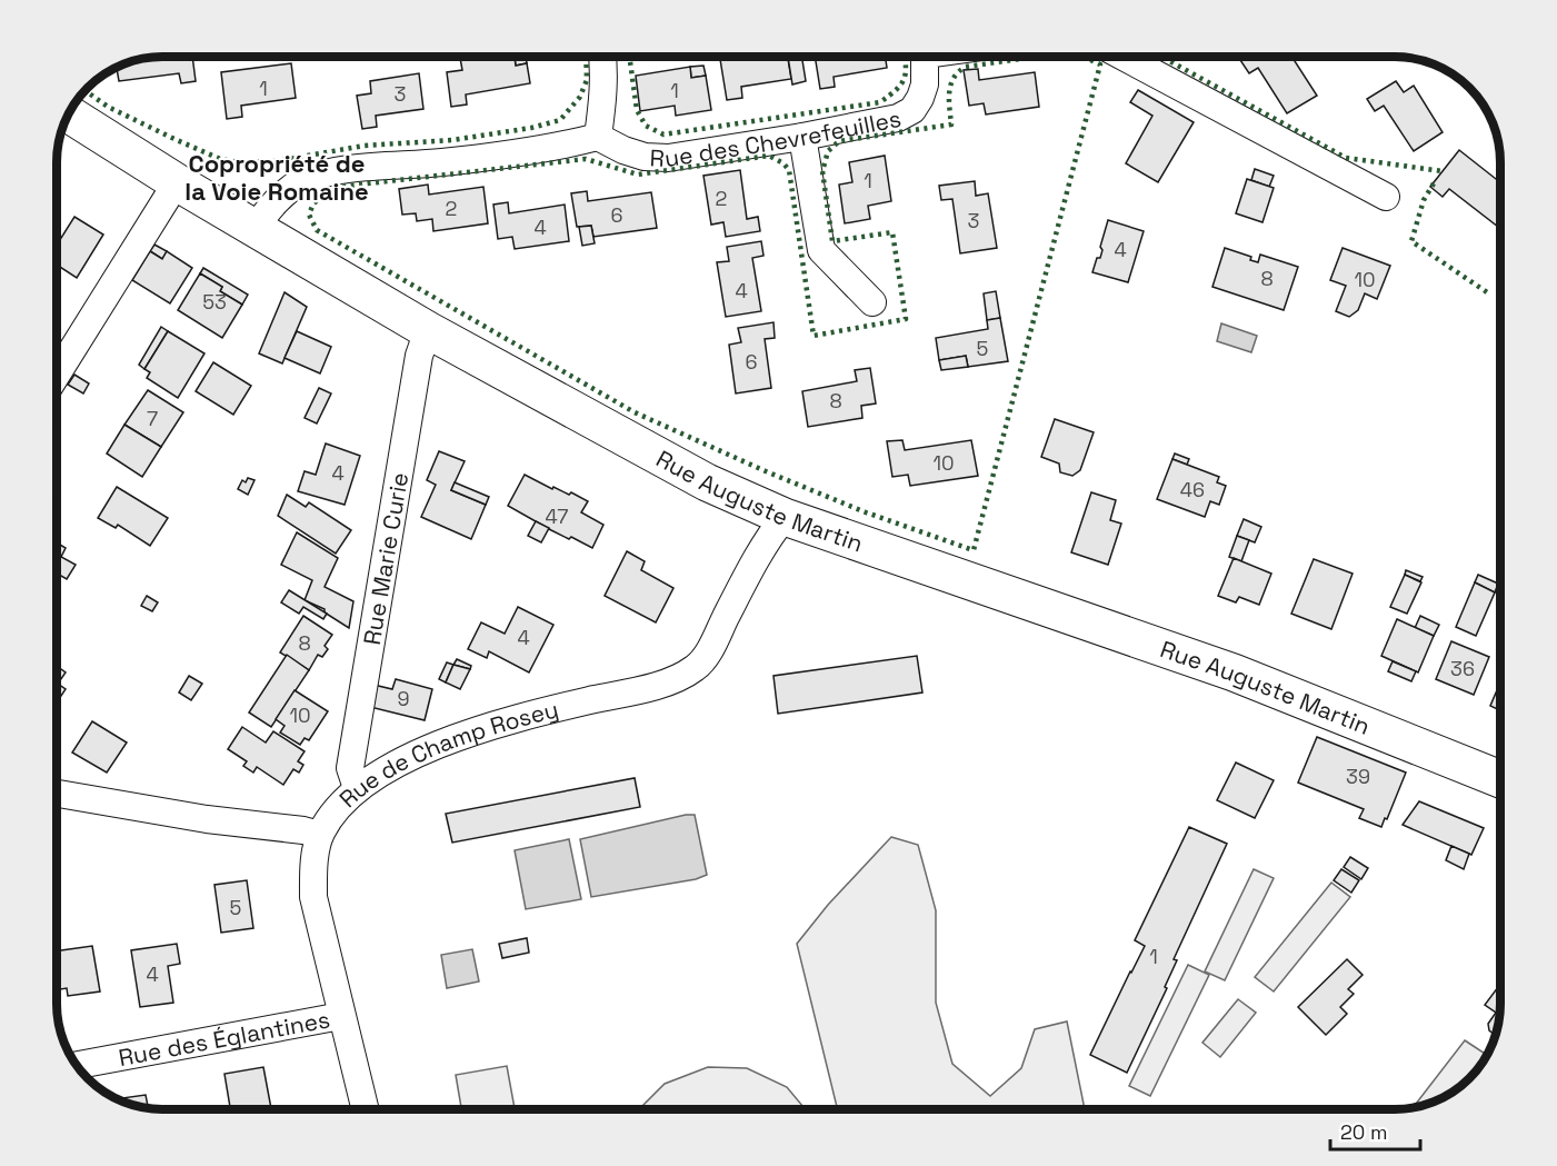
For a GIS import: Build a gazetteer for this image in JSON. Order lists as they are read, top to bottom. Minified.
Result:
{"streets":{"main road":["Rue Auguste Martin"],"street":["Rue des Chevrefeuilles","Rue Marie Curie","Rue de Champ Rosey","Rue des Églantines"]},"crossings":[["Rue Auguste Martin","Rue Marie Curie"],["Rue Auguste Martin","Rue de Champ Rosey"],["Rue Marie Curie","Rue de Champ Rosey"]],"districts":["Copropriété de la Voie Romaine"],"house_numbers":["1","1","3","1","2","2","6","3","4","4","8","10","4","53","5","6","8","7","10","4","46","47","4","8","36","9","10","39","5","1","4"],"scale_bar":"20 m"}
